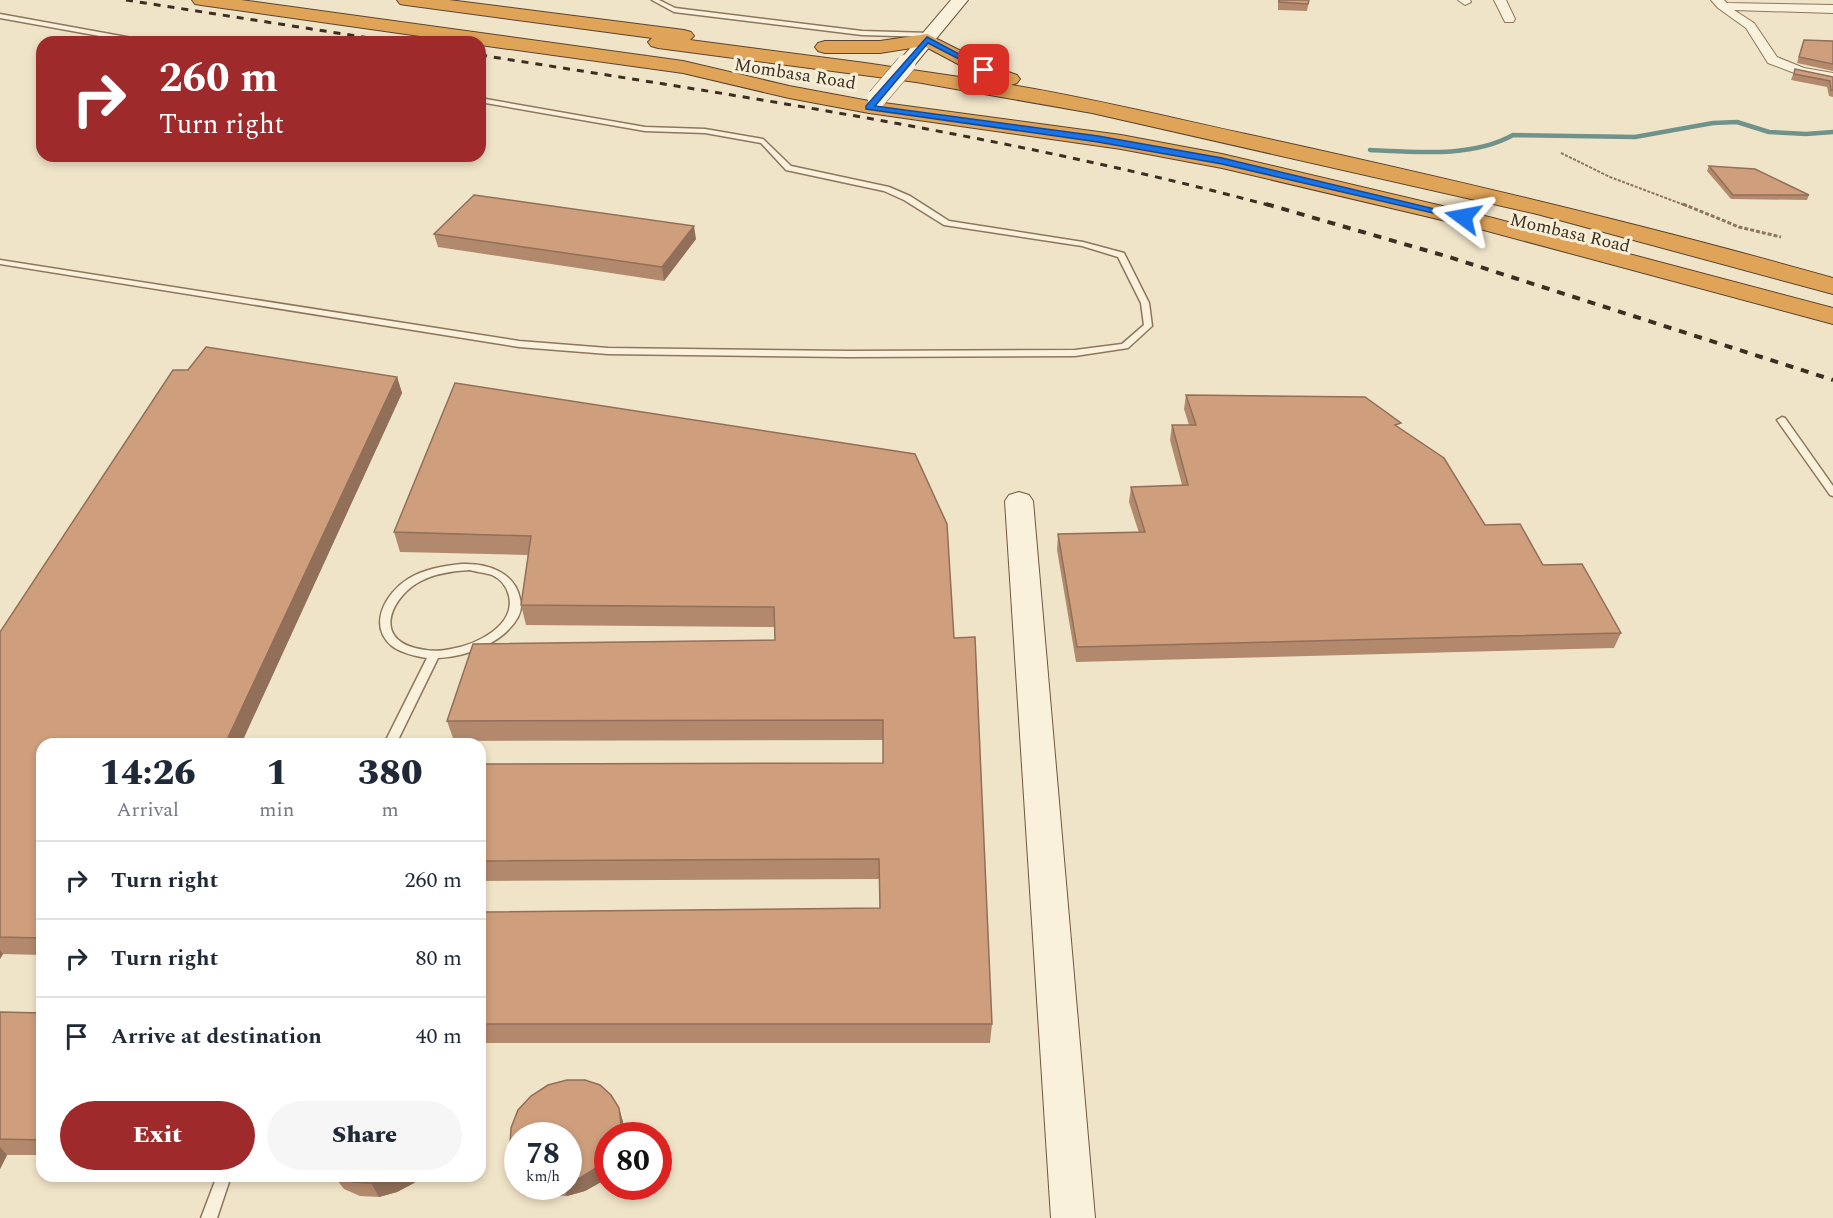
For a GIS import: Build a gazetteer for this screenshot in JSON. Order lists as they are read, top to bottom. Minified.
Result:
{"streets":{"highway":["Mombasa Road"]},"page":{"turn":["260 m","Turn right"],"eta":["14:26","Arrival","1","min","380","m"],"list":[{"name":"Turn right","value":"260 m"},{"name":"Turn right","value":"80 m"},{"name":"Arrive at destination","value":"40 m"}],"buttons":["Exit","Share"],"speed":"78 km/h","limit":"80"}}
